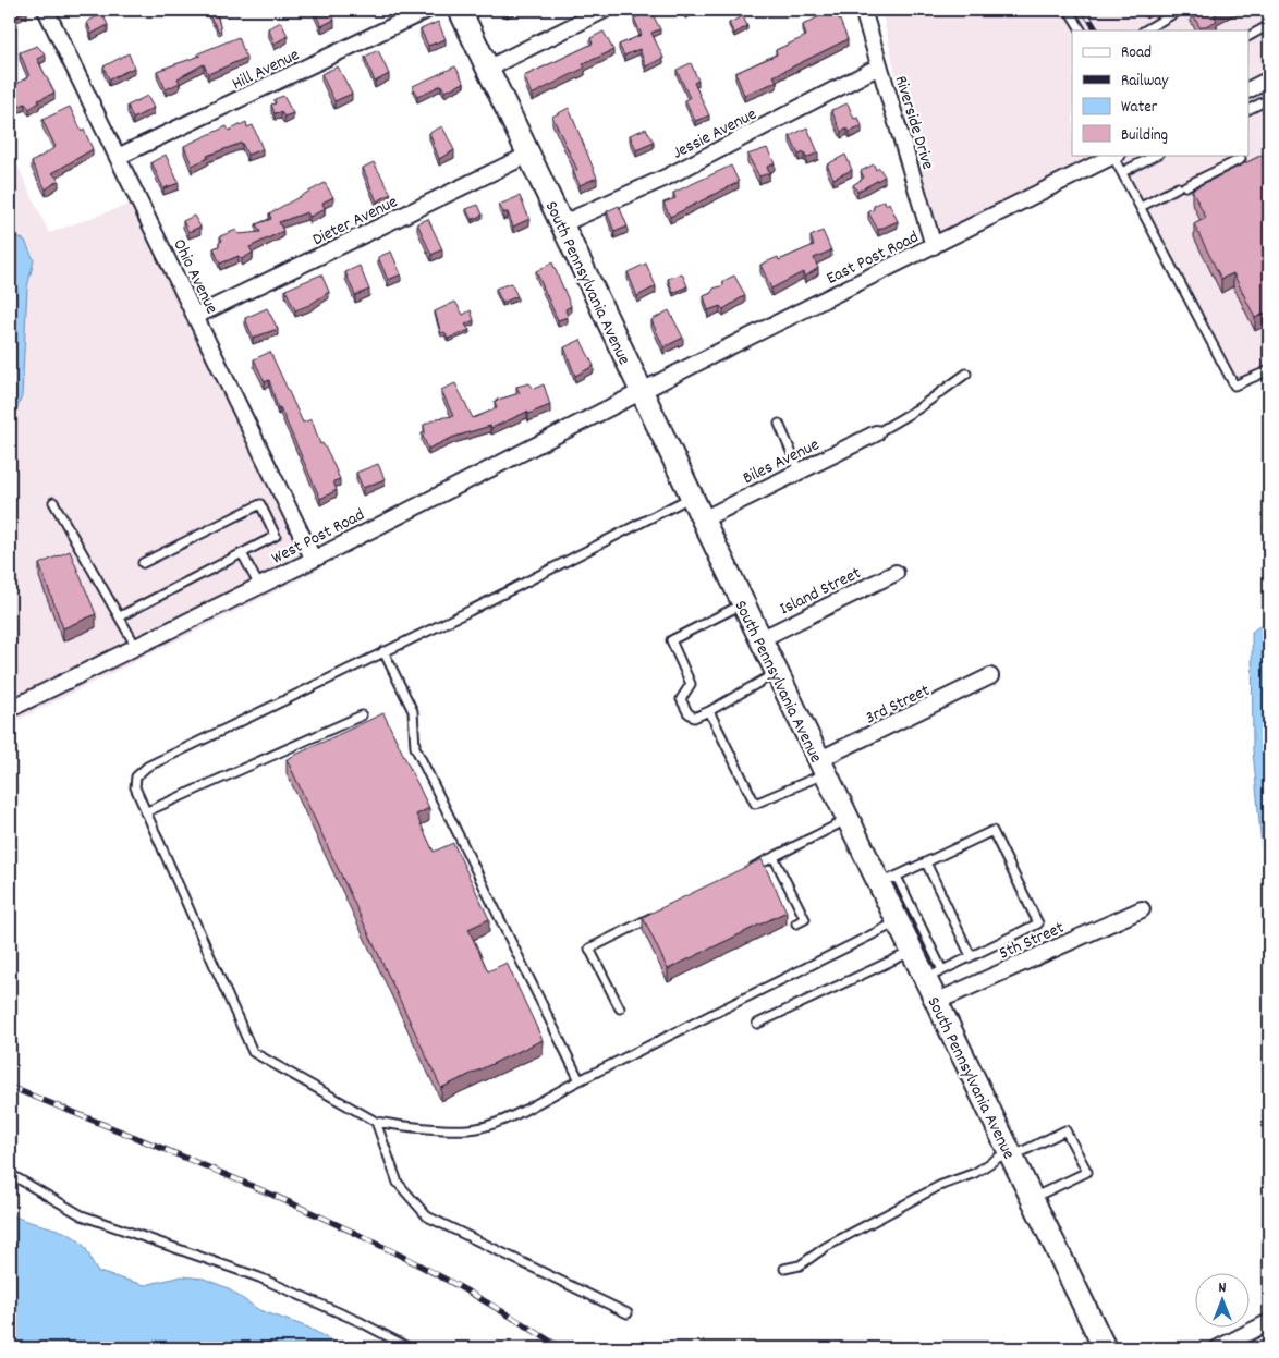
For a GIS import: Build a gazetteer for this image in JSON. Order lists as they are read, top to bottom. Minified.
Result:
{"streets":{"main road":["South Pennsylvania Avenue"],"street":["Hill Avenue","Riverside Drive","Jessie Avenue","Dieter Avenue","East Post Road","Ohio Avenue","Biles Avenue","West Post Road","Island Street","3rd Street","5th Street"]},"crossings":[["Hill Avenue","Ohio Avenue"],["Riverside Drive","Jessie Avenue"],["Riverside Drive","East Post Road"],["Jessie Avenue","South Pennsylvania Avenue"],["Dieter Avenue","Ohio Avenue"],["Dieter Avenue","South Pennsylvania Avenue"],["East Post Road","South Pennsylvania Avenue"],["East Post Road","West Post Road"],["Ohio Avenue","West Post Road"],["South Pennsylvania Avenue","Biles Avenue"],["South Pennsylvania Avenue","West Post Road"],["South Pennsylvania Avenue","Island Street"],["South Pennsylvania Avenue","3rd Street"],["South Pennsylvania Avenue","5th Street"]],"legend":["Road","Railway","Water","Building"],"north":"top"}
